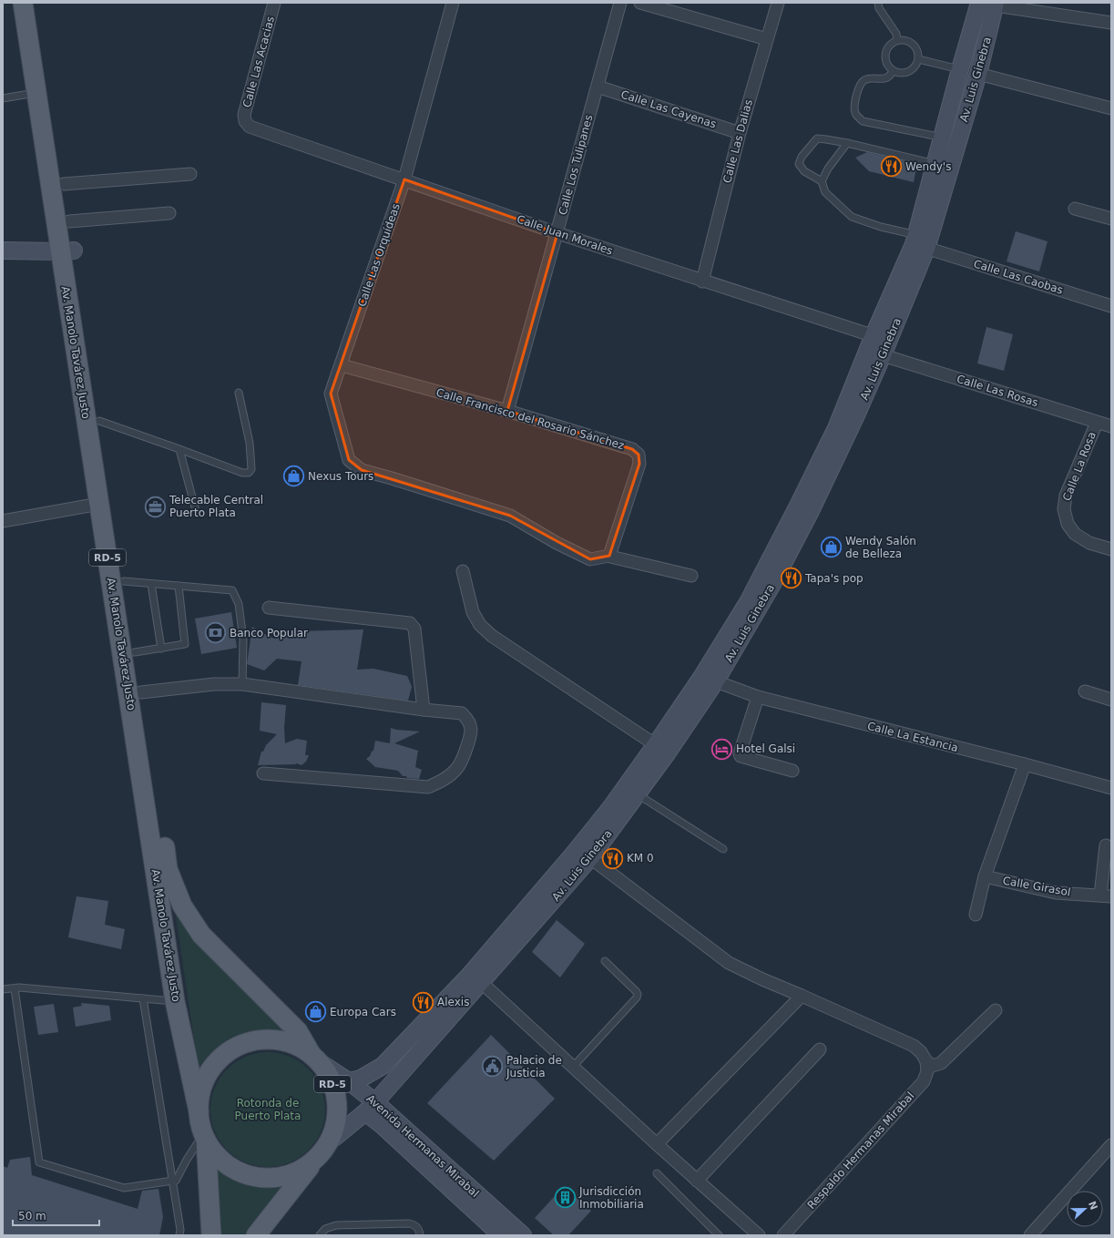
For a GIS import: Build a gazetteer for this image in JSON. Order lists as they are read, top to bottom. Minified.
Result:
{"streets":{"main road":["Av. Manolo Tavárez Justo","RD-5"],"street":["Calle Las Acacias","Av. Luis Ginebra","Calle Las Cayenas","Calle Las Dalias","Calle Los Tulipanes","Calle Juan Morales","Calle Las Orquídeas","Calle Las Caobas","Calle Las Rosas","Calle Francisco del Rosario Sánchez","Calle La Rosa","Calle La Estancia","Calle Girasol","Avenida Hermanas Mirabal","Respaldo Hermanas Mirabal"]},"crossings":[["Calle Las Acacias","Calle Juan Morales"],["Av. Luis Ginebra","Calle Juan Morales"],["Av. Luis Ginebra","Calle Las Caobas"],["Av. Luis Ginebra","Calle Las Rosas"],["Av. Luis Ginebra","RD-5"],["Av. Luis Ginebra","Calle La Estancia"],["Av. Luis Ginebra","Avenida Hermanas Mirabal"],["Calle Las Cayenas","Calle Las Dalias"],["Calle Las Cayenas","Calle Los Tulipanes"],["Calle Las Dalias","Calle Juan Morales"],["Calle Los Tulipanes","Calle Juan Morales"],["Calle Los Tulipanes","Calle Francisco del Rosario Sánchez"],["Calle Juan Morales","Calle Las Orquídeas"],["Calle Juan Morales","Calle Las Rosas"],["Calle Las Orquídeas","Calle Francisco del Rosario Sánchez"],["Av. Manolo Tavárez Justo","RD-5"],["Av. Manolo Tavárez Justo","Avenida Hermanas Mirabal"],["Calle Las Rosas","Calle La Rosa"],["RD-5","Avenida Hermanas Mirabal"]],"parks":["Rotonda de Puerto Plata"],"places":{"restaurant":["Wendy's","Tapa's pop","KM 0","Alexis"],"shop":["Nexus Tours","Wendy Salón de Belleza","Europa Cars"],"office":["Telecable Central Puerto Plata"],"bank":["Banco Popular"],"hotel":["Hotel Galsi"],"public building":["Palacio de Justicia"],"building":["Jurisdicción Inmobiliaria"]},"scale_bar":"50 m","north":"right"}
